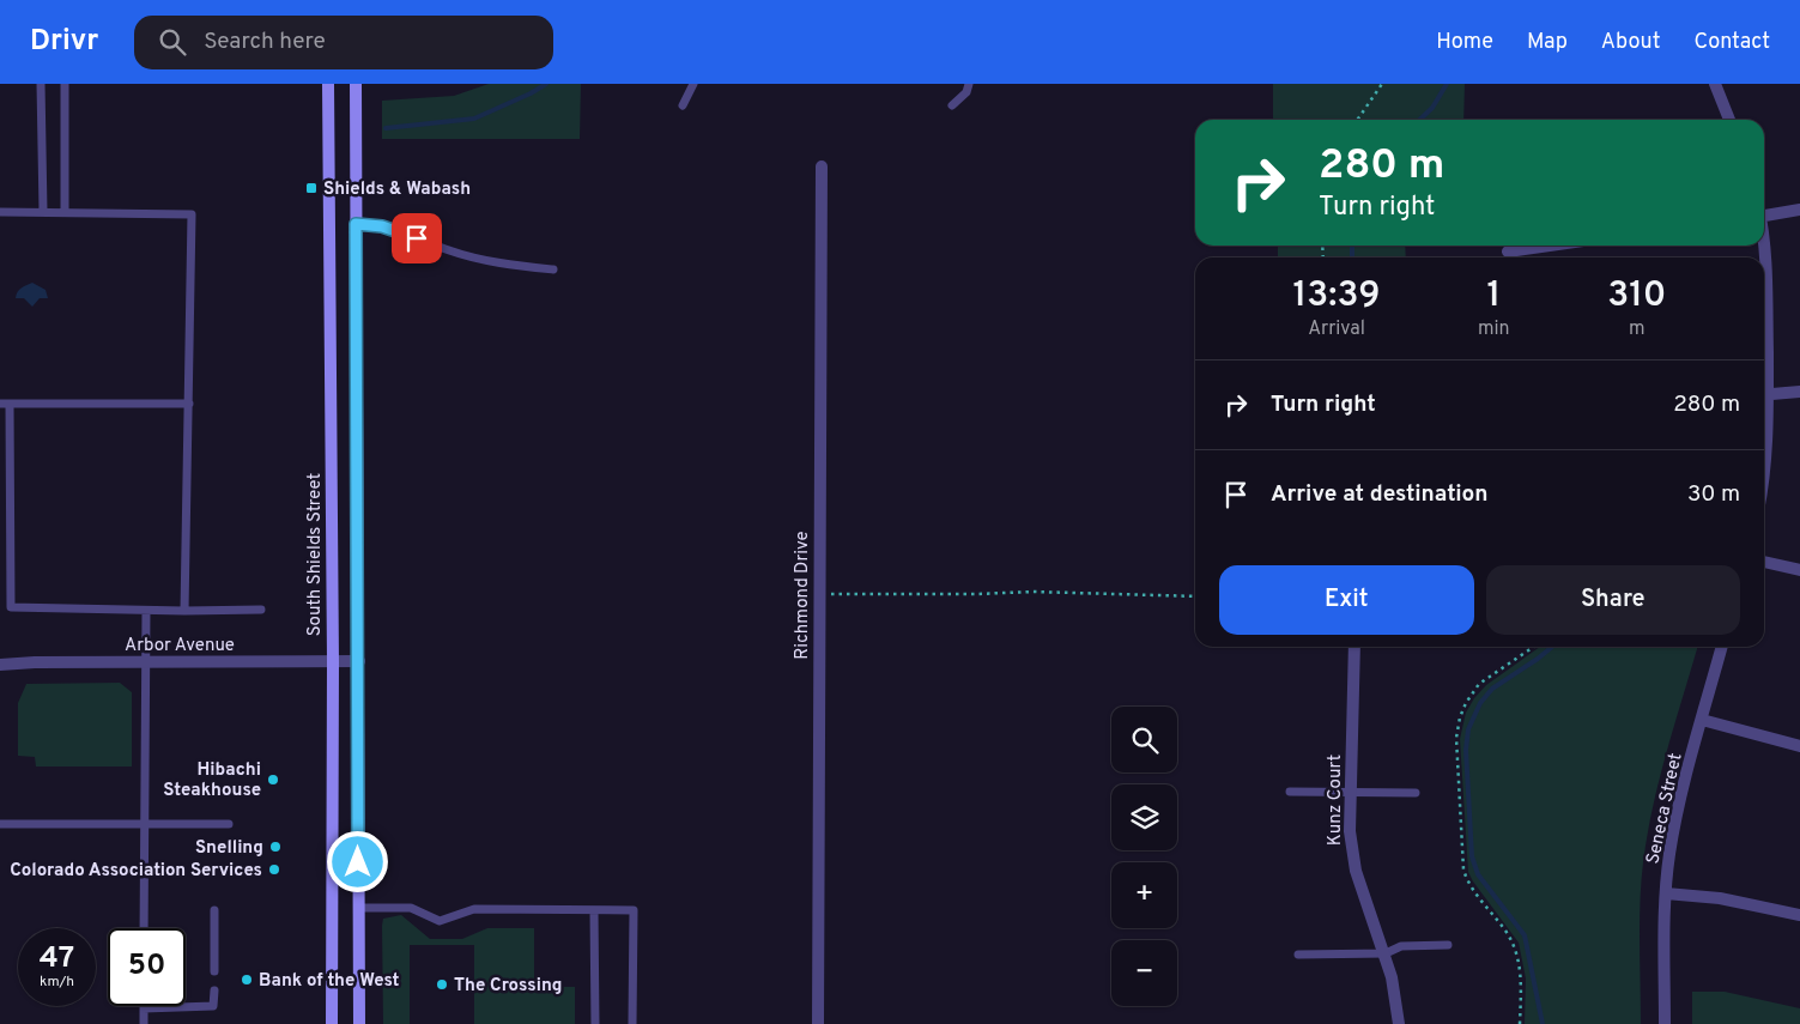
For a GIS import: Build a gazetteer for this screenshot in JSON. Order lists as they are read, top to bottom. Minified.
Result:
{"streets":{"main road":["South Shields Street"],"street":["Richmond Drive","Arbor Avenue","Kunz Court","Seneca Street"]},"crossings":[["South Shields Street","Arbor Avenue"]],"places":{"transit":["Shields & Wabash"],"other":["Hibachi Steakhouse","Snelling","Colorado Association Services","Bank of the West","The Crossing"]},"page":{"header":"Drivr","search":"Search here","nav":["Home","Map","About","Contact"],"turn":["280 m","Turn right"],"eta":["13:39","Arrival","1","min","310","m"],"list":[{"name":"Turn right","value":"280 m"},{"name":"Arrive at destination","value":"30 m"}],"buttons":["Exit","Share"],"map_buttons":["+","−"],"speed":"47 km/h","limit":"50"}}
